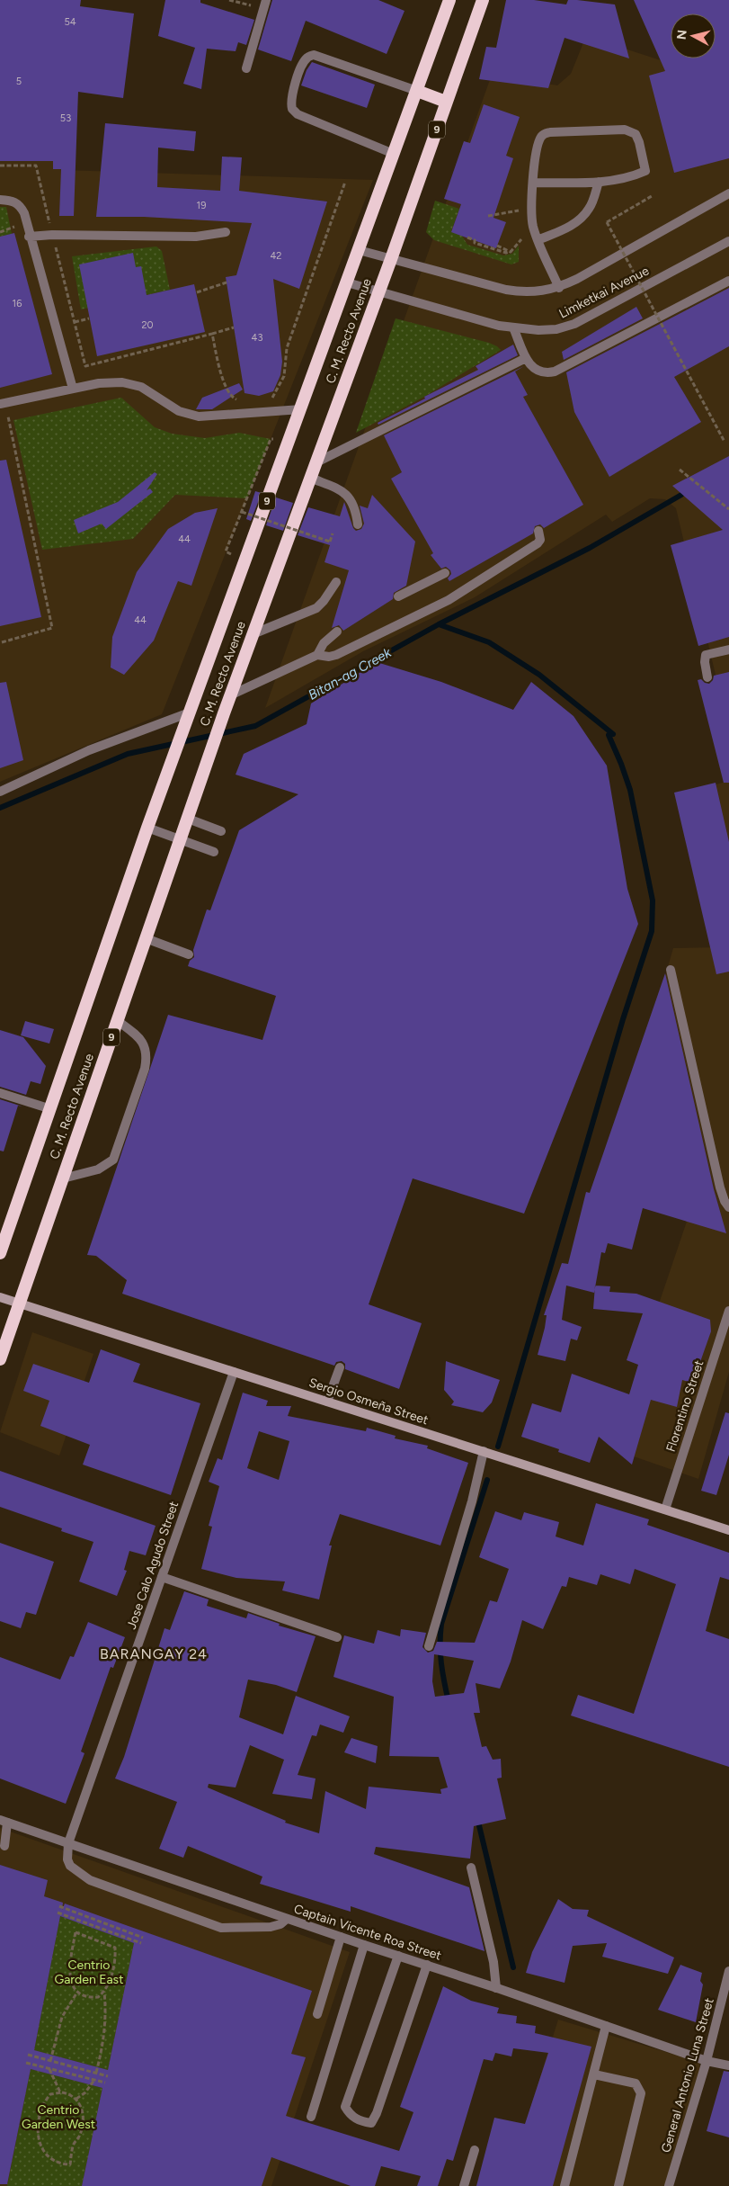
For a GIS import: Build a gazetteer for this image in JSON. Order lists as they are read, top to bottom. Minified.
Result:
{"streets":{"highway":["9","C. M. Recto Avenue"],"main road":["Sergio Osmeña Street"],"street":["Limketkai Avenue","Florentino Street","Jose Calo Agudo Street","Captain Vicente Roa Street","General Antonio Luna Street"]},"crossings":[["Limketkai Avenue","C. M. Recto Avenue"],["C. M. Recto Avenue","Sergio Osmeña Street"],["Sergio Osmeña Street","Florentino Street"],["Sergio Osmeña Street","Jose Calo Agudo Street"],["Jose Calo Agudo Street","Captain Vicente Roa Street"],["Captain Vicente Roa Street","General Antonio Luna Street"]],"districts":["BARANGAY 24"],"water":["Bitan-ag Creek"],"parks":["Centrio Garden East","Centrio Garden West"],"house_numbers":["54","5","53","19","42","16","20","43","44","44"],"north":"left"}
